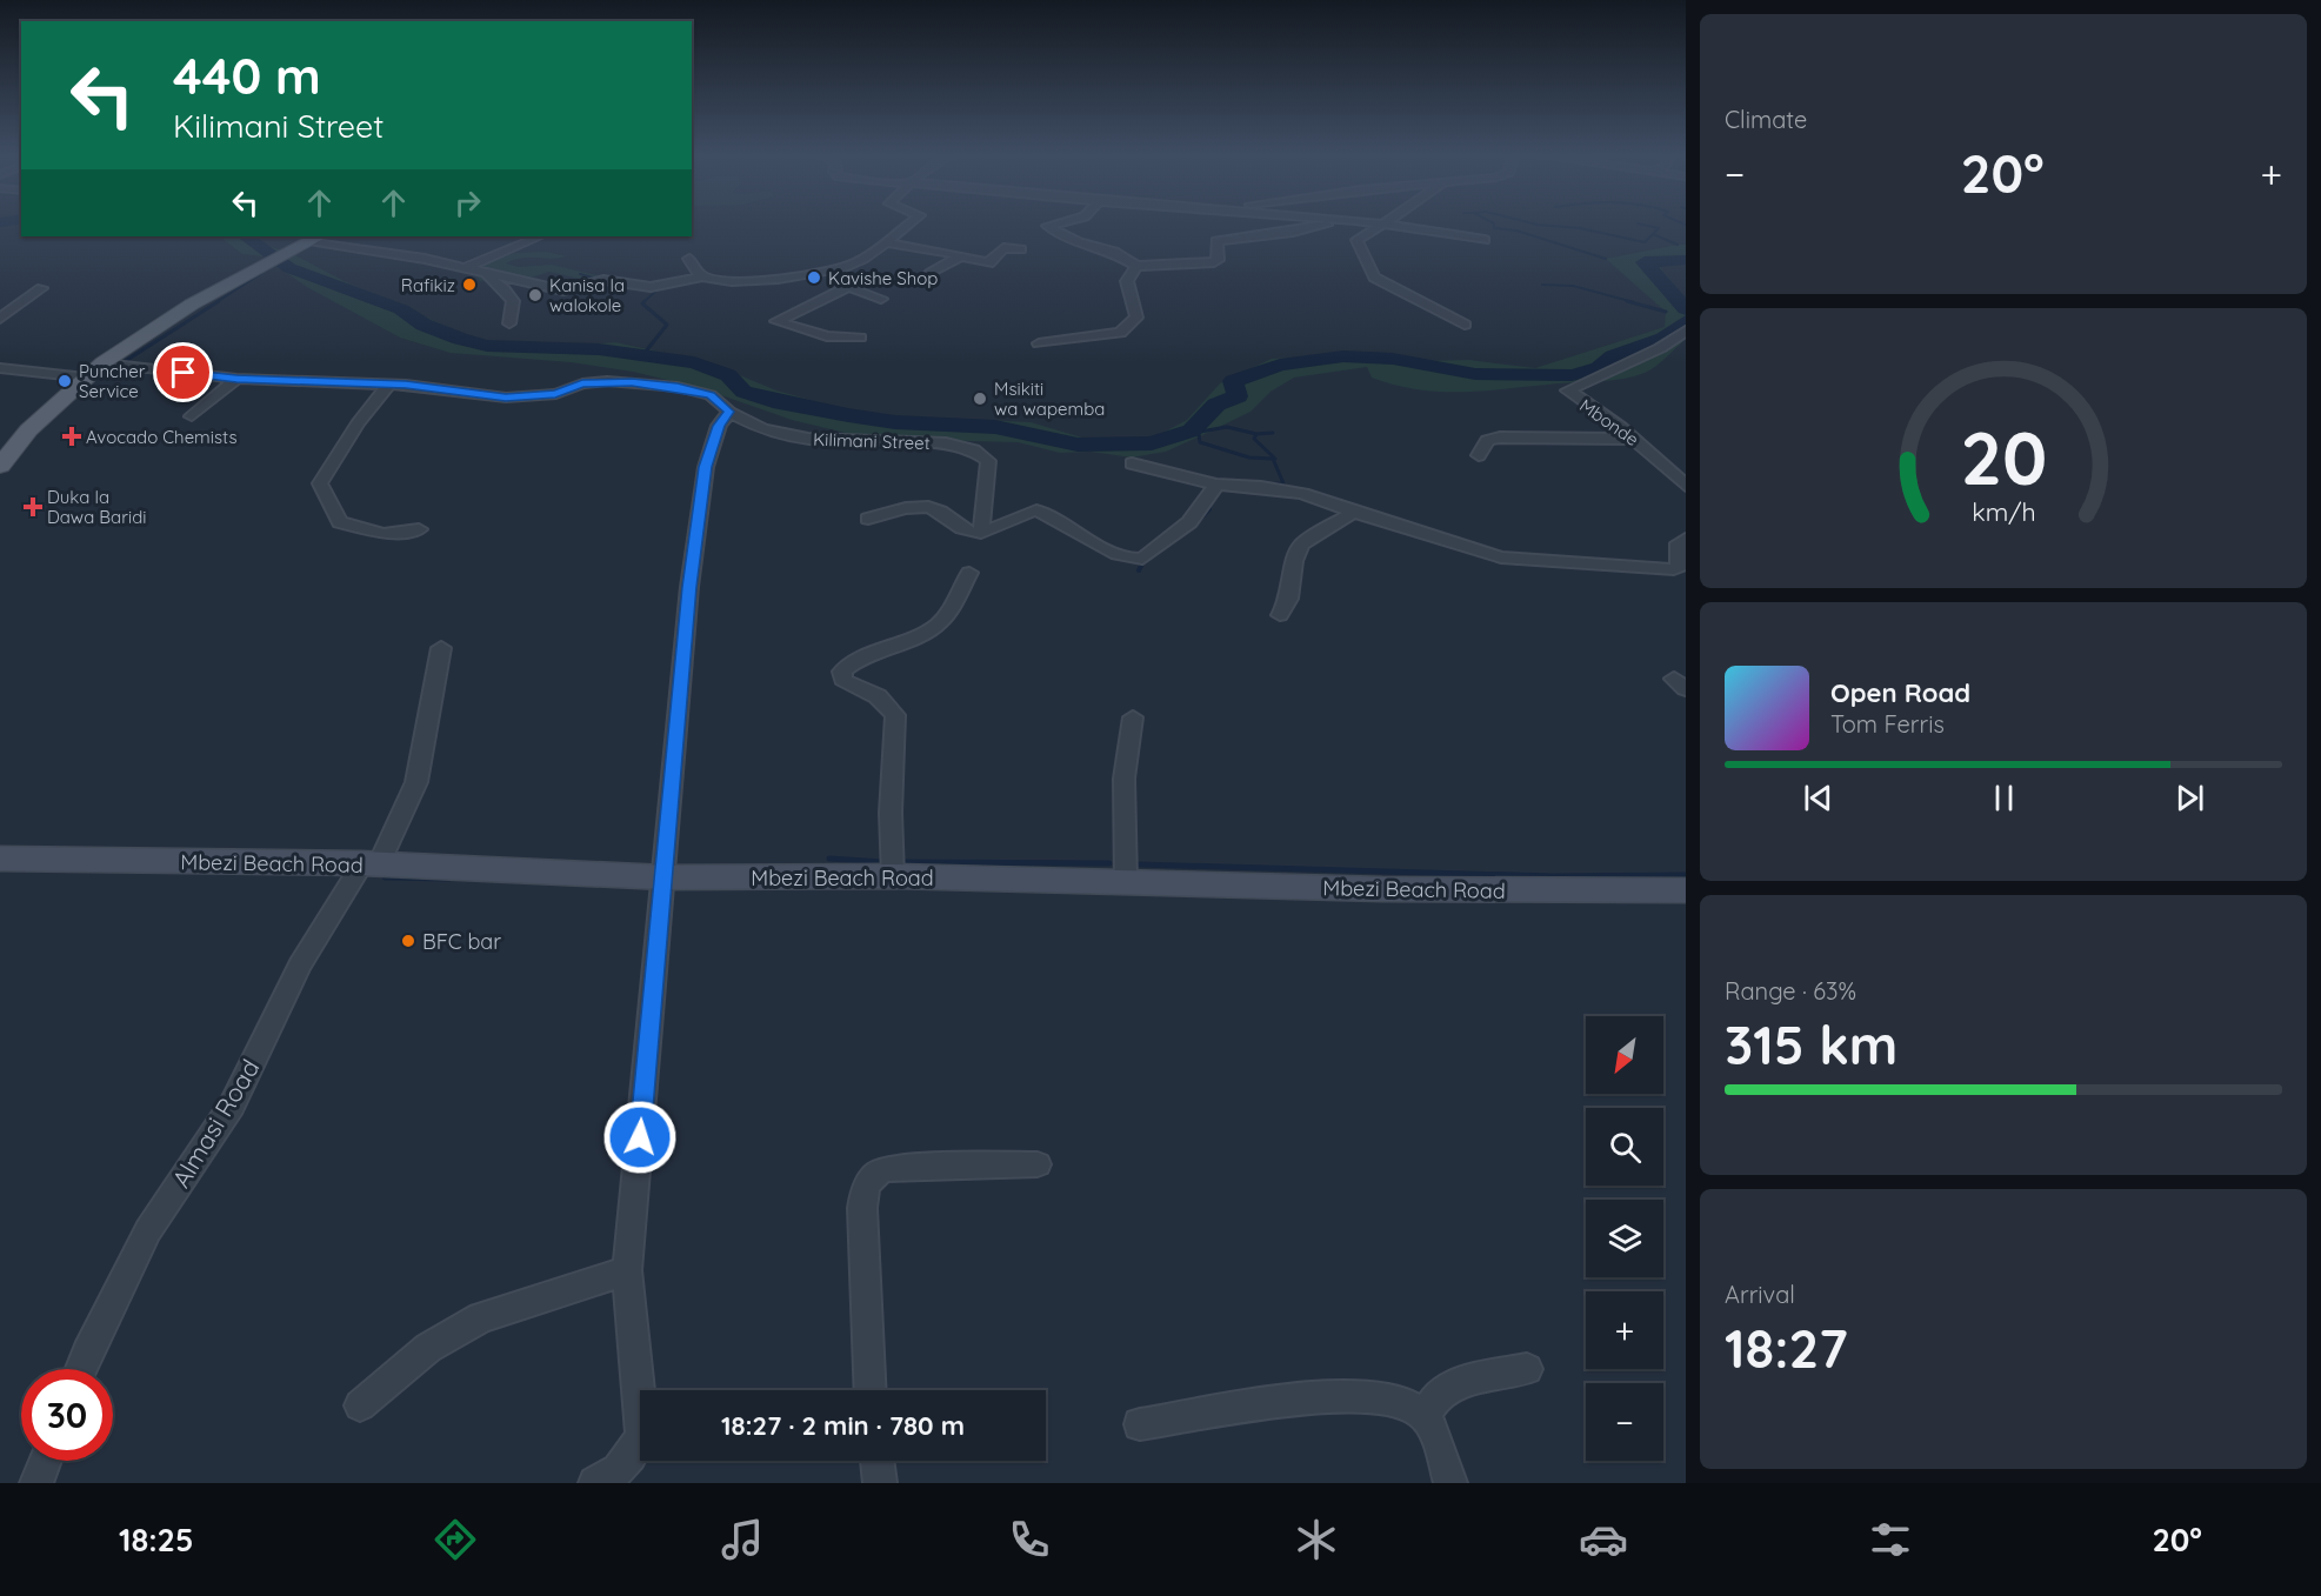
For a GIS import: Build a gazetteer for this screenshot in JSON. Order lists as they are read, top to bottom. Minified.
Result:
{"streets":{"main road":["Mbezi Beach Road"],"street":["Mbonde","Kilimani Street","Almasi Road"]},"crossings":[["Mbezi Beach Road","Almasi Road"]],"places":{"other":["Kavishe Shop","Rafikiz","Kanisa la walokole","Puncher Service","Msikiti wa wapemba","BFC bar"],"health":["Avocado Chemists","Duka la Dawa Baridi"]},"north":"bottom left","page":{"tile":["Climate",["Range · 63%","315 km"],["Arrival","18:27"]],"turn":["440 m","Kilimani Street"],"heat":["−","20°","+"],"song":["Open Road","Tom Ferris"],"map_buttons":["+","−"],"limit":"30","trip":"18:27 · 2 min · 780 m","tabs":["18:25","20°"],"gauge":["20","km/h"]}}
